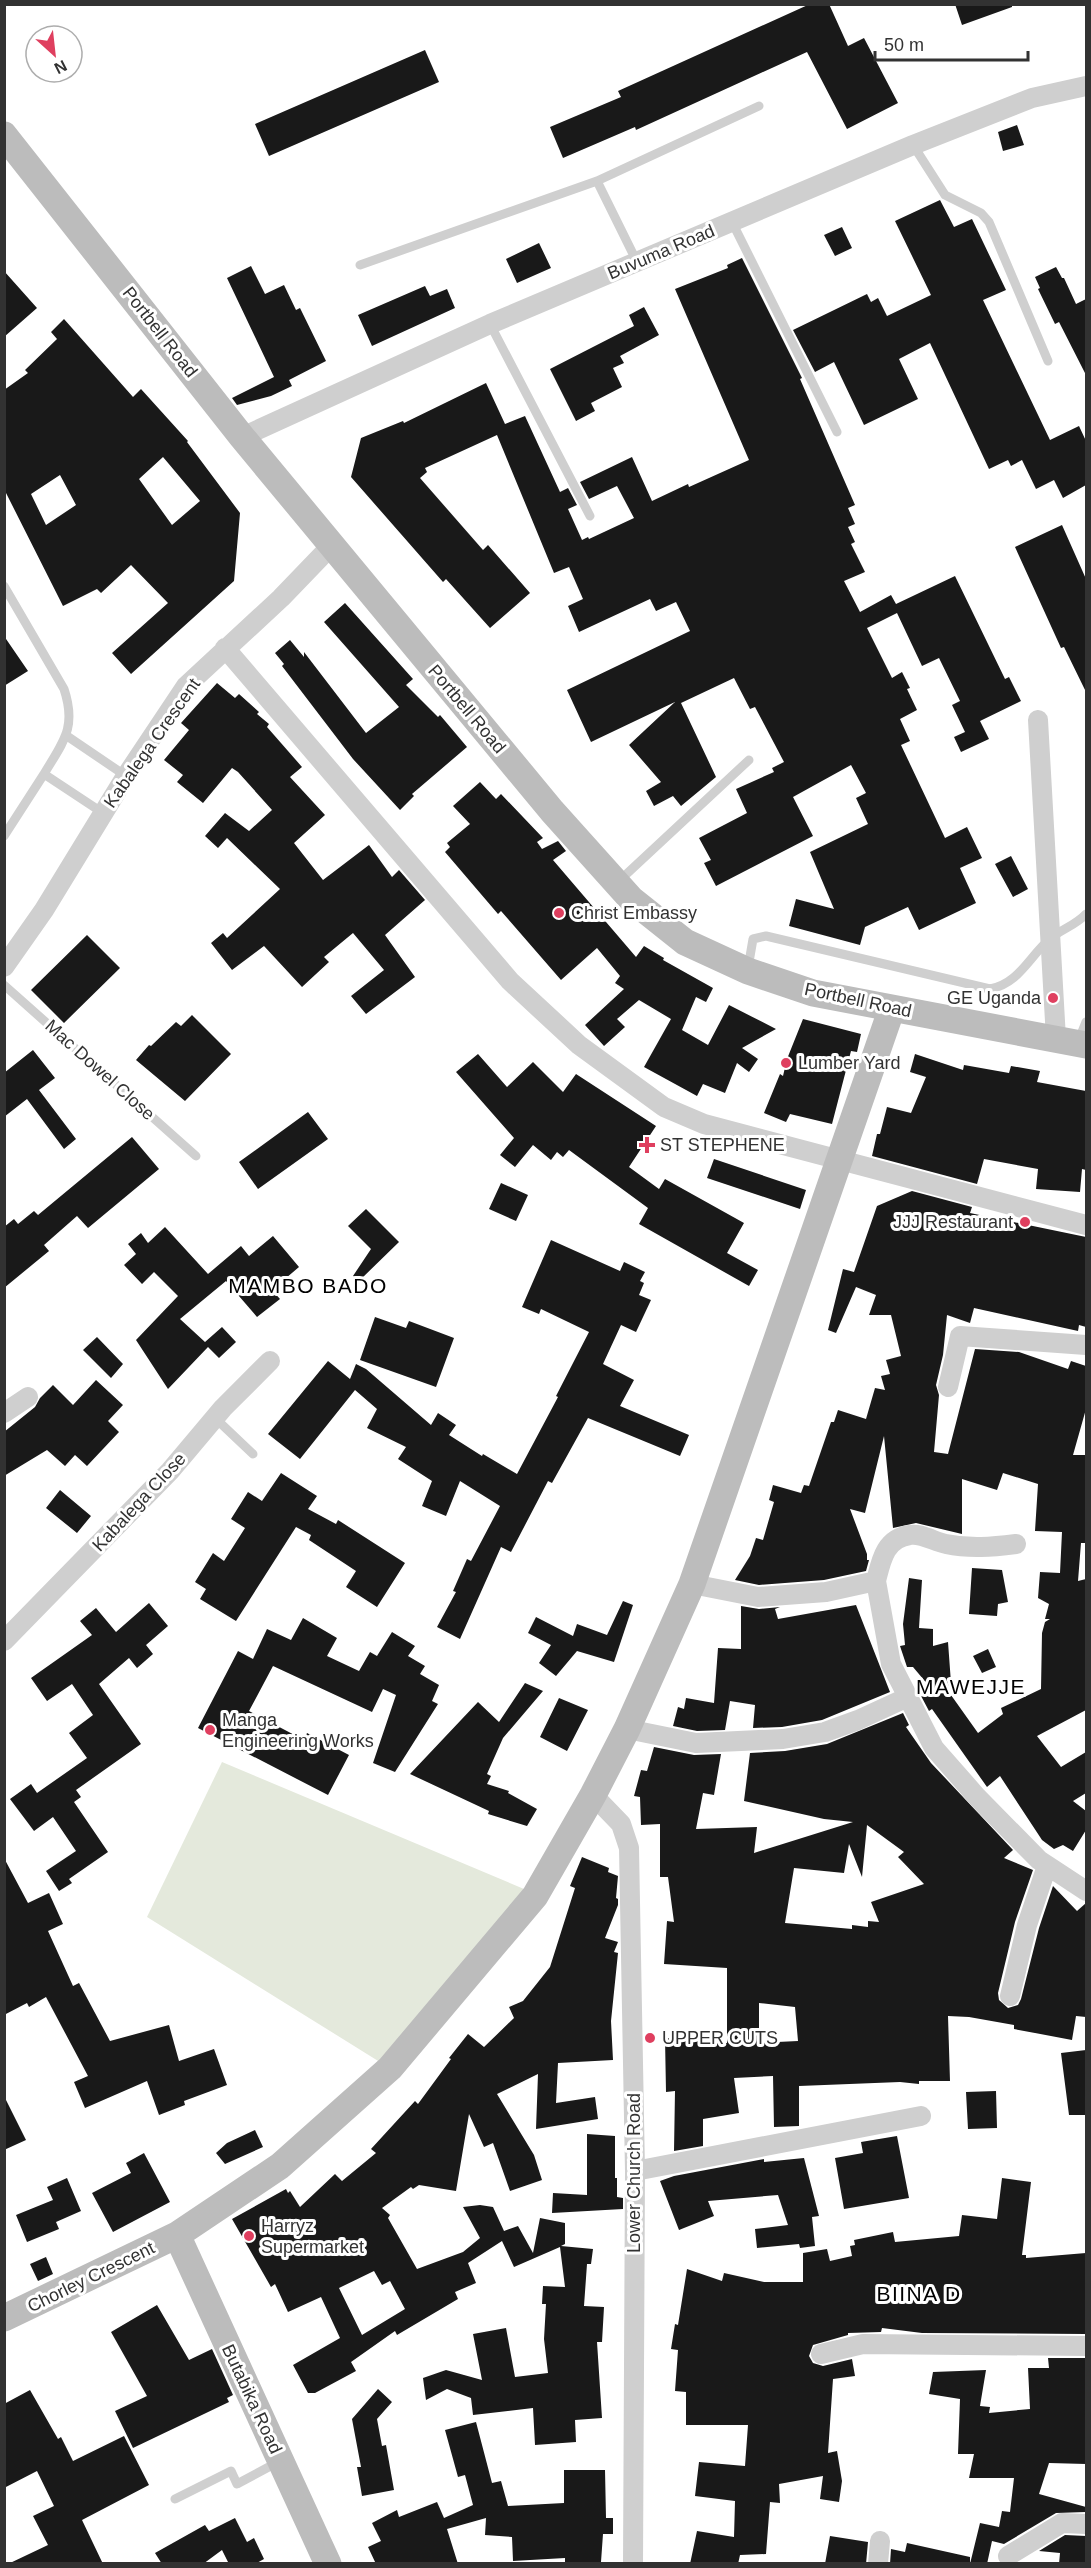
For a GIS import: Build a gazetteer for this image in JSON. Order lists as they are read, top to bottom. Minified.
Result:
{"streets":{"main road":["Portbell Road","Chorley Crescent","Butabika Road"],"street":["Buvuma Road","Kabalega Crescent","Kabalega Close","Lower Church Road"],"lane":["Mac Dowel Close"]},"crossings":[["Buvuma Road","Portbell Road"],["Portbell Road","Kabalega Crescent"],["Portbell Road","Chorley Crescent"],["Lower Church Road","Chorley Crescent"],["Chorley Crescent","Butabika Road"]],"districts":["MAMBO BADO","MAWEJJE","BIINA D"],"places":{"other":["Christ Embassy","GE Uganda","Lumber Yard","JJJ Restaurant","Manga Engineering Works","UPPER CUTS","Harryz Supermarket"],"health":["ST STEPHENE"]},"scale_bar":"50 m","north":"bottom right"}
